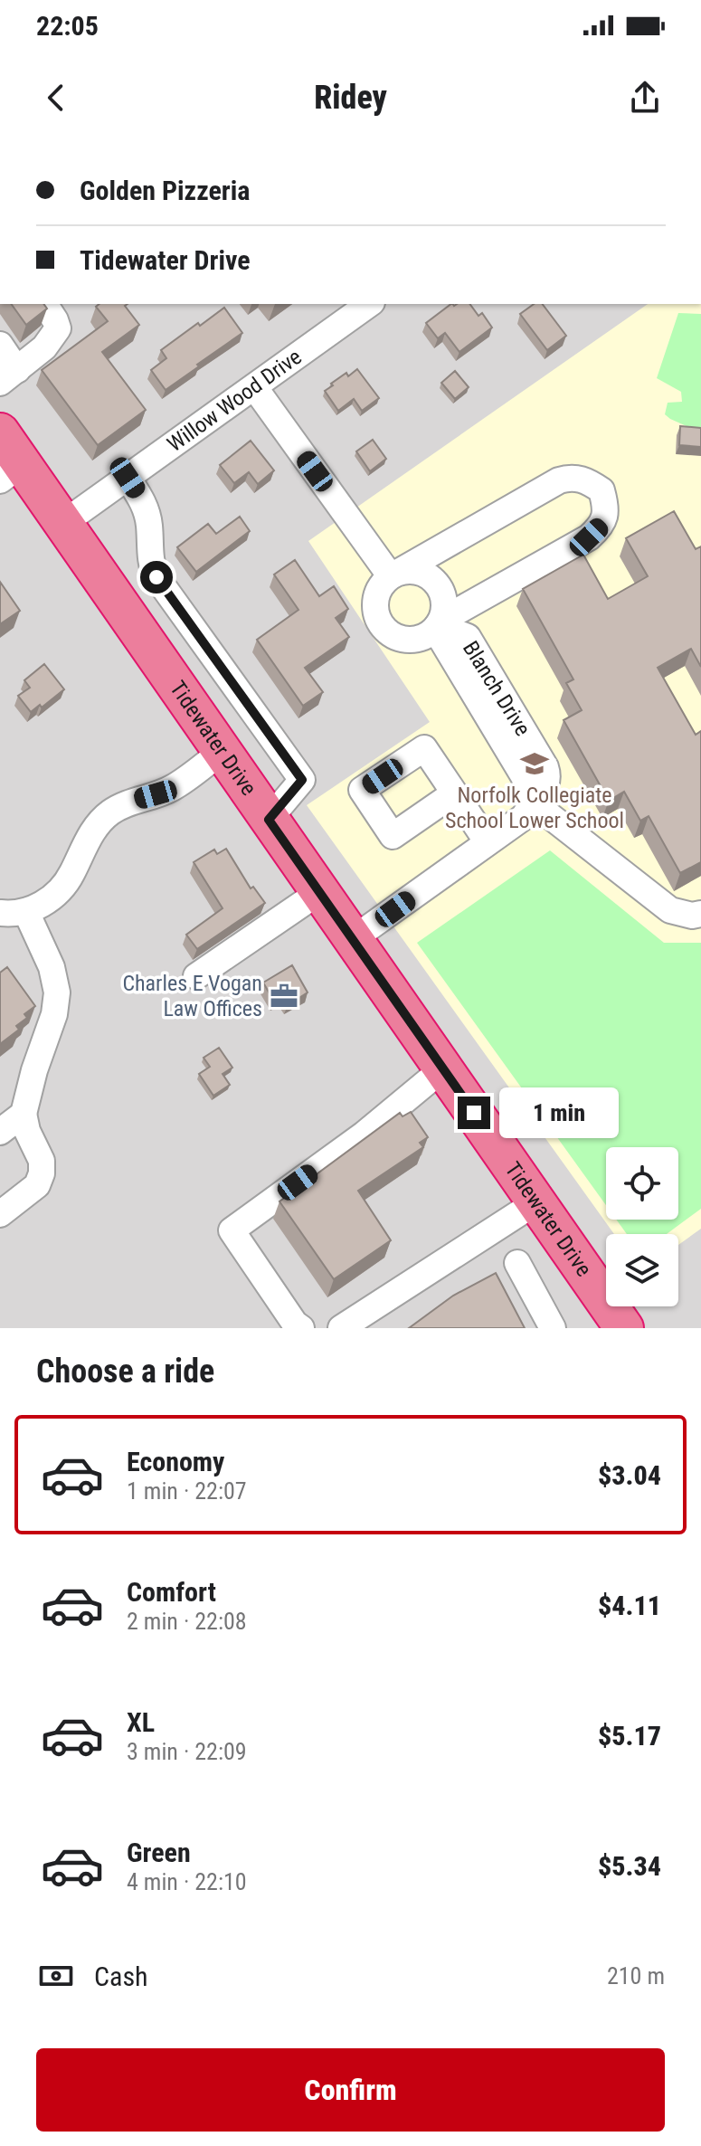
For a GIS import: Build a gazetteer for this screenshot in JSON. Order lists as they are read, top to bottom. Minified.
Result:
{"streets":{"highway":["Tidewater Drive"],"street":["Willow Wood Drive","Blanch Drive"]},"crossings":[["Willow Wood Drive","Tidewater Drive"]],"places":{"school or university":["Norfolk Collegiate School Lower School"],"office":["Charles E Vogan Law Offices"]},"page":{"status":"22:05","header":"Ridey","banner":["Golden Pizzeria","Tidewater Drive"],"bubble":"1 min","heading":"Choose a ride","list":[{"name":"Economy","note":"1 min · 22:07","value":"$3.04"},{"name":"Comfort","note":"2 min · 22:08","value":"$4.11"},{"name":"XL","note":"3 min · 22:09","value":"$5.17"},{"name":"Green","note":"4 min · 22:10","value":"$5.34"}],"pay":["Cash","210 m"],"buttons":"Confirm"}}
